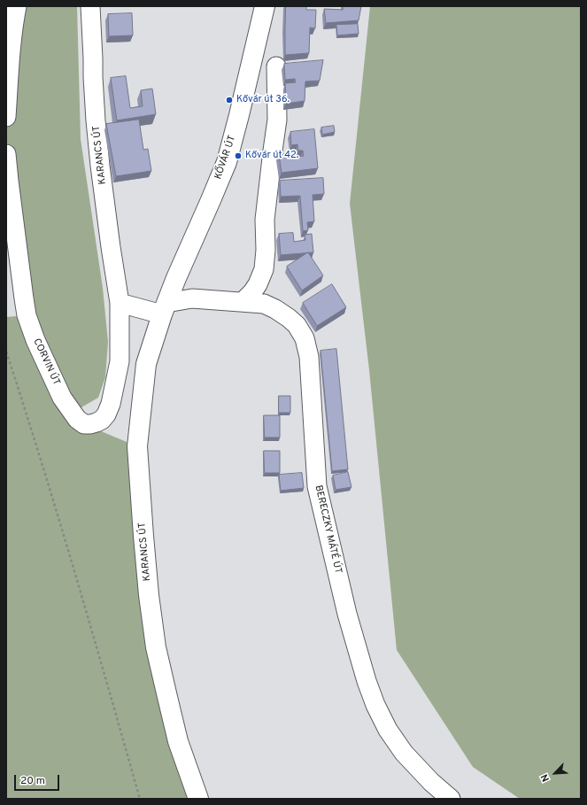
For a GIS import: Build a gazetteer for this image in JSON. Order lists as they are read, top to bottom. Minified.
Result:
{"streets":{"main road":["KARANCS ÚT","KŐVÁR ÚT"],"street":["CORVIN ÚT","BERECZKY MÁTÉ ÚT"]},"crossings":[["KARANCS ÚT","KŐVÁR ÚT"],["KARANCS ÚT","CORVIN ÚT"],["KARANCS ÚT","BERECZKY MÁTÉ ÚT"],["KŐVÁR ÚT","BERECZKY MÁTÉ ÚT"]],"places":["Kővár út 36.","Kővár út 42."],"scale_bar":"20 m","north":"bottom left"}
